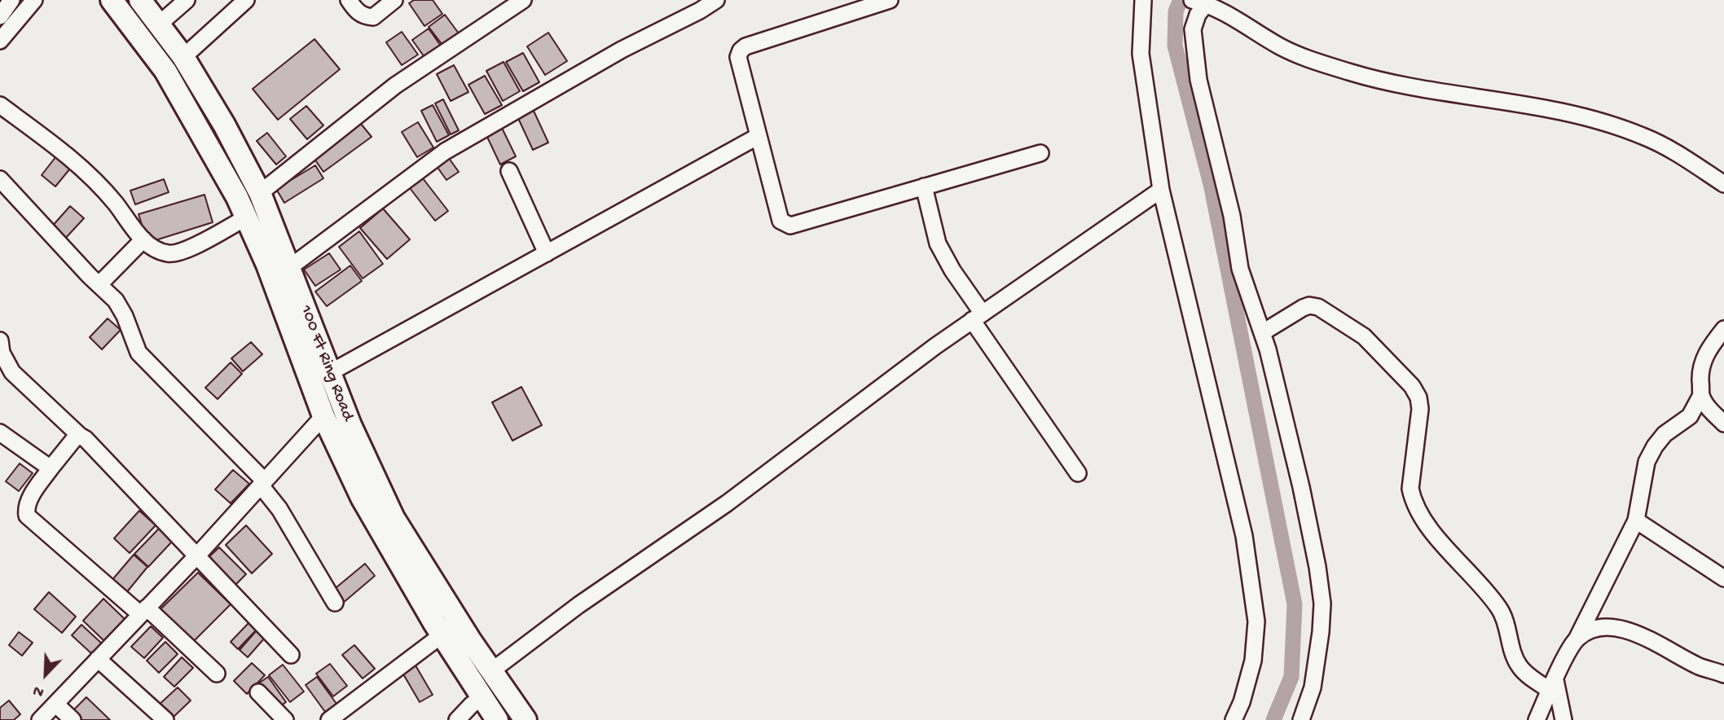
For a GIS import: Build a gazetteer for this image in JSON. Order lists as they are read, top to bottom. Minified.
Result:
{"streets":{"main road":["100 Ft Ring Road"]},"north":"bottom left"}
